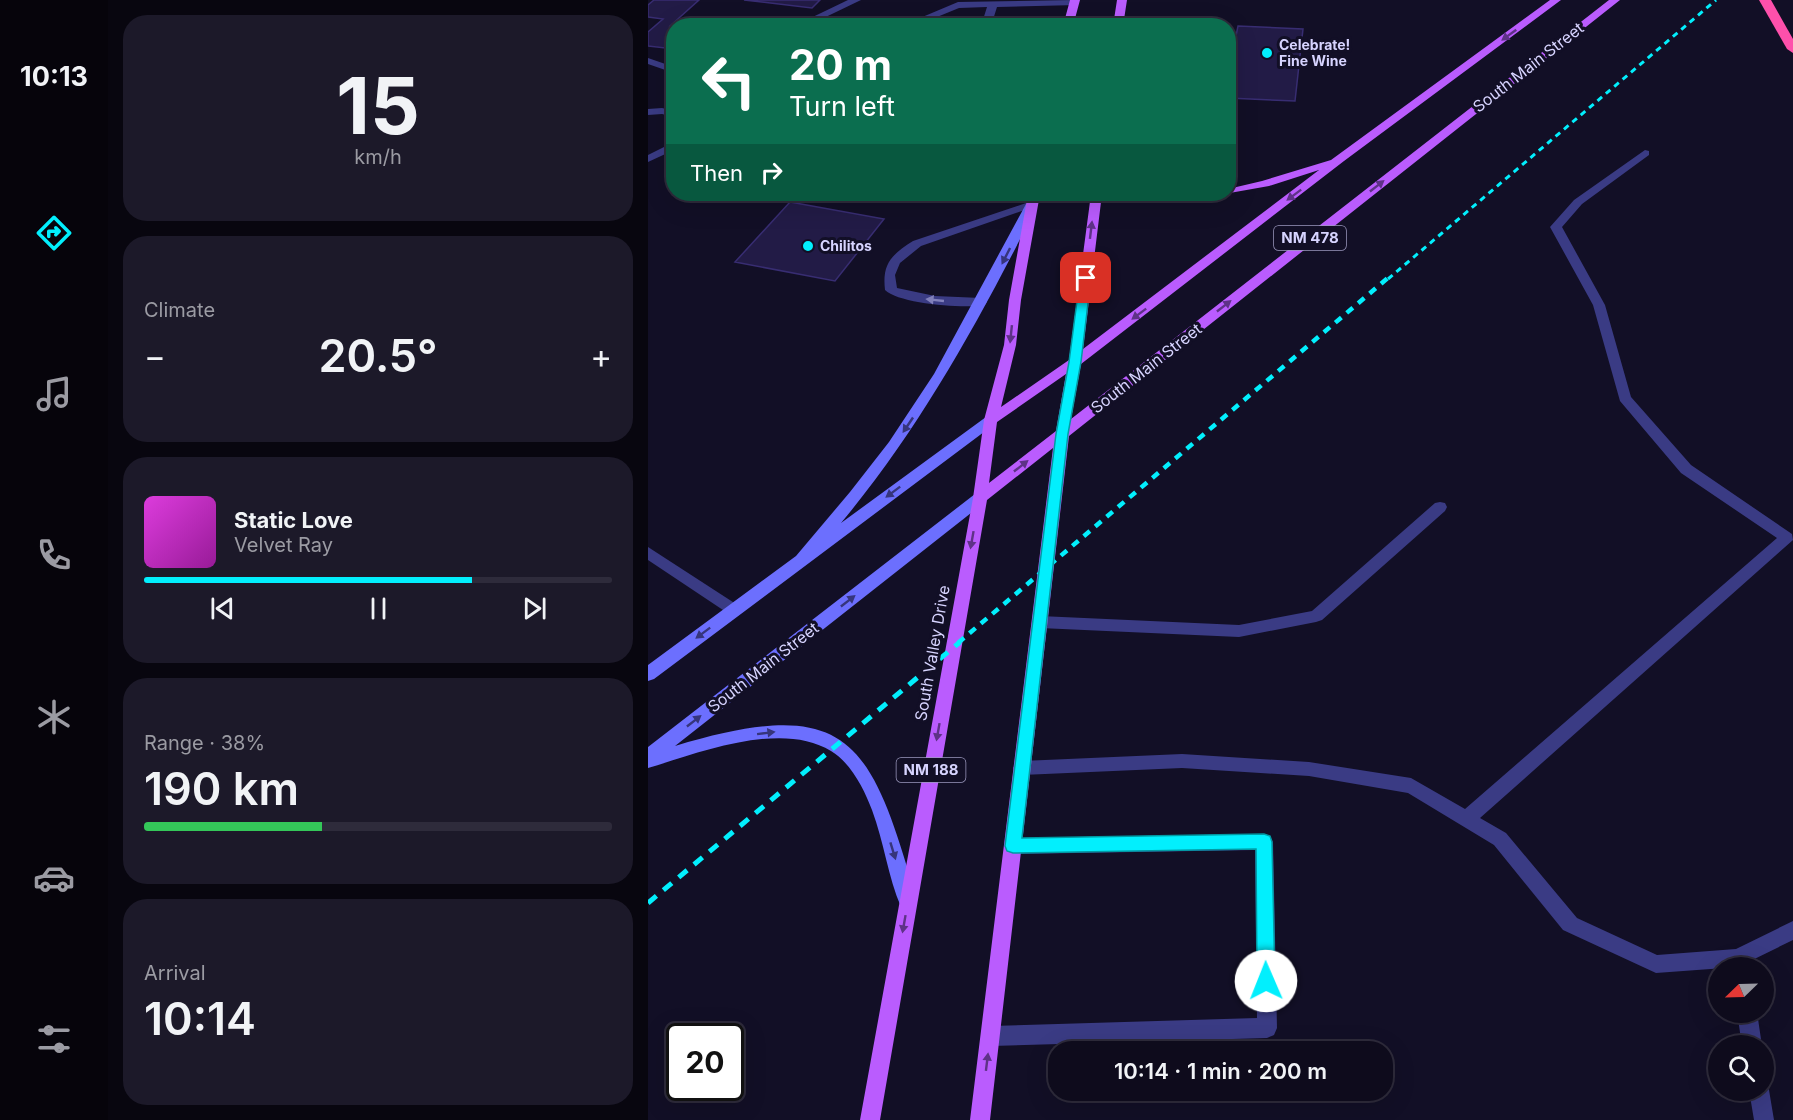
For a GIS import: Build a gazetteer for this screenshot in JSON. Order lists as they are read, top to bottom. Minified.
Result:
{"streets":{"main road":["South Main Street","NM 478","South Valley Drive","NM 188"]},"crossings":[["South Main Street","South Valley Drive"],["NM 478","South Valley Drive"]],"places":["Celebrate! Fine Wine","Chilitos"],"north":"bottom left","page":{"tabs":"10:13","tile":[["15","km/h"],"Climate",["Range · 38%","190 km"],["Arrival","10:14"]],"turn":["20 m","Turn left"],"then":"Then","heat":["−","20.5°","+"],"song":["Static Love","Velvet Ray"],"limit":"20","trip":"10:14 · 1 min · 200 m"}}
